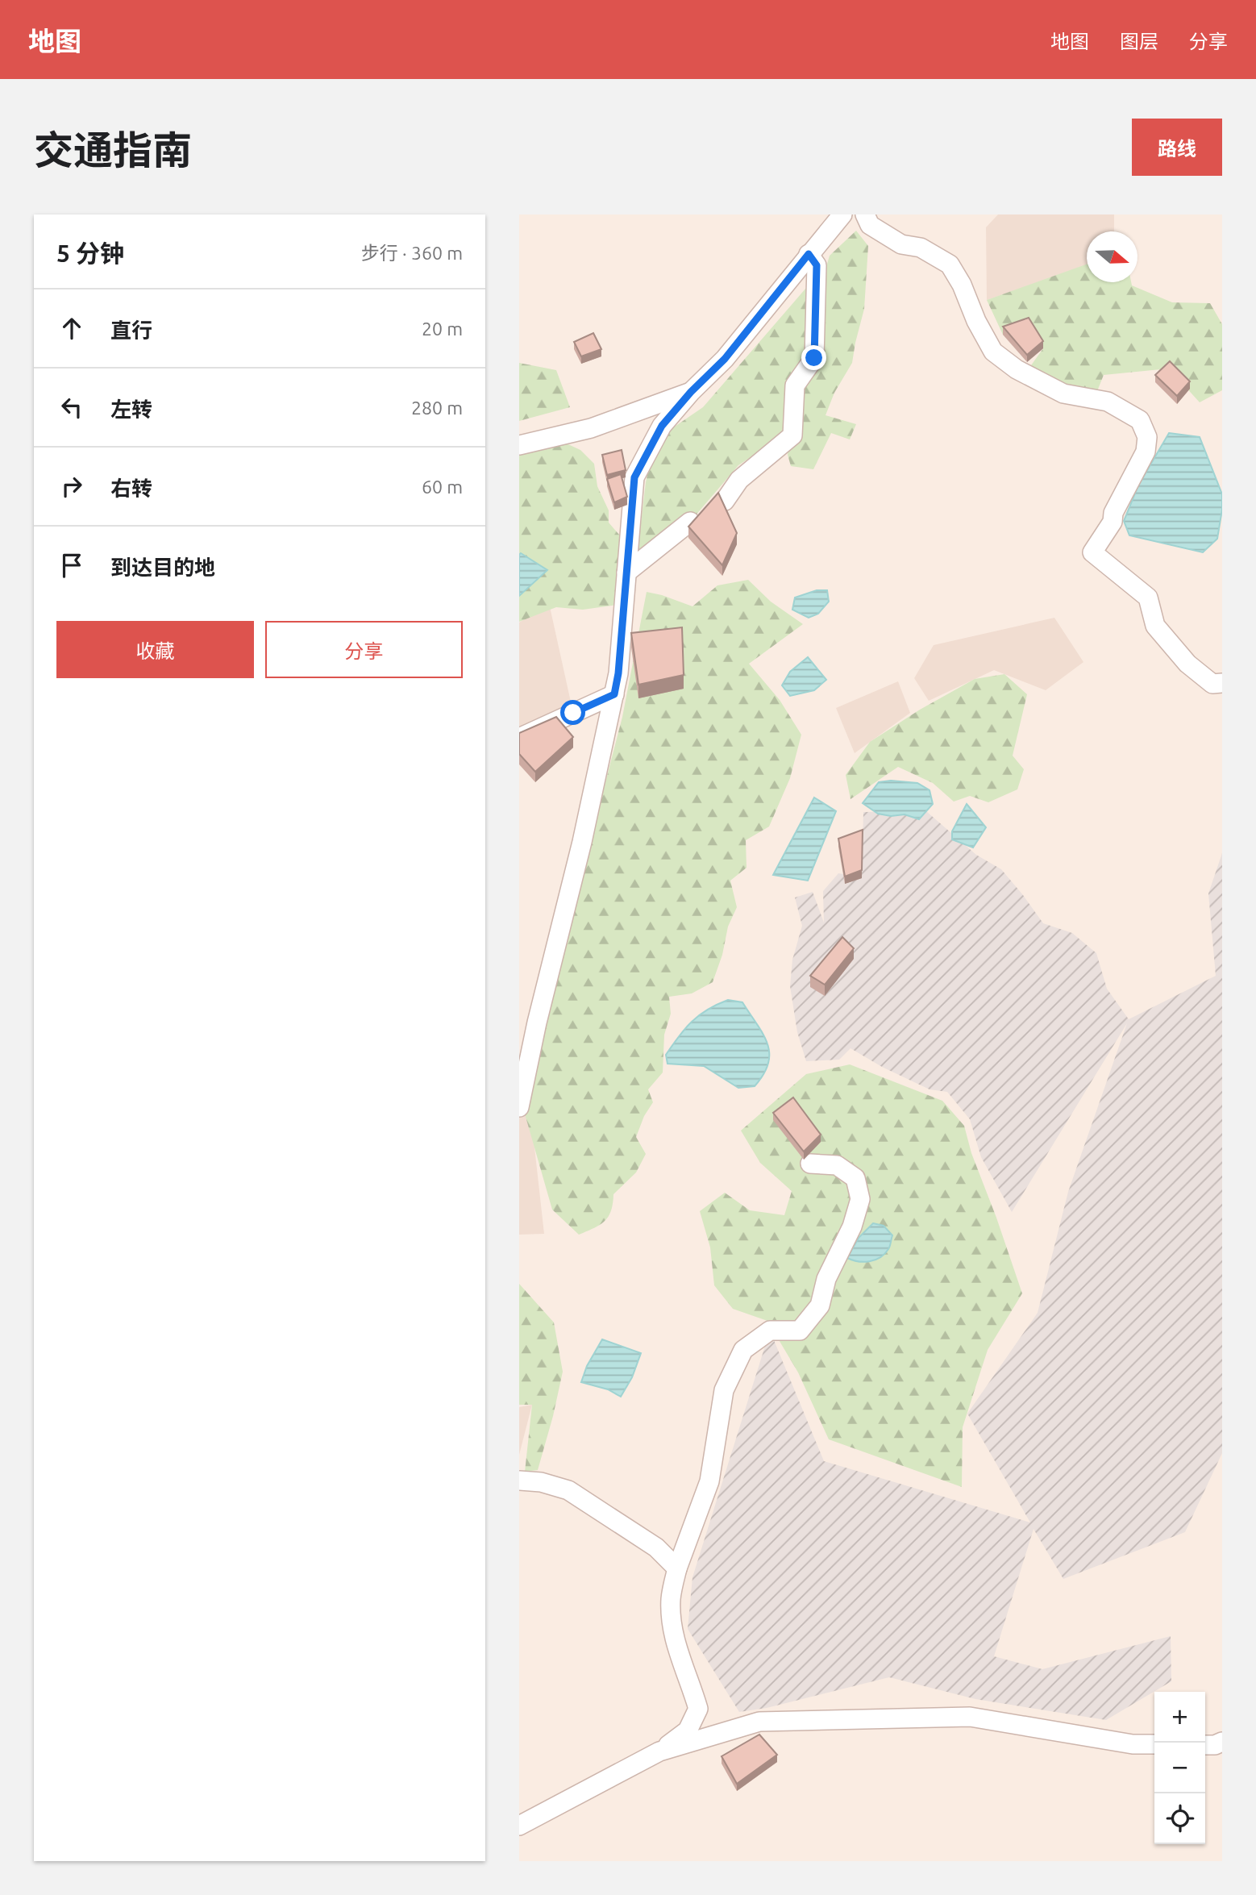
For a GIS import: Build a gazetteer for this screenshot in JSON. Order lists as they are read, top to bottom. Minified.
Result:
{"north":"right","page":{"header":"地图","nav":["地图","图层","分享"],"title":"交通指南","buttons":["路线",["收藏","分享"]],"heading":["5 分钟","步行 · 360 m"],"list":[["直行","20 m"],["左转","280 m"],["右转","60 m"],"到达目的地"],"map_buttons":["+","−"]}}
